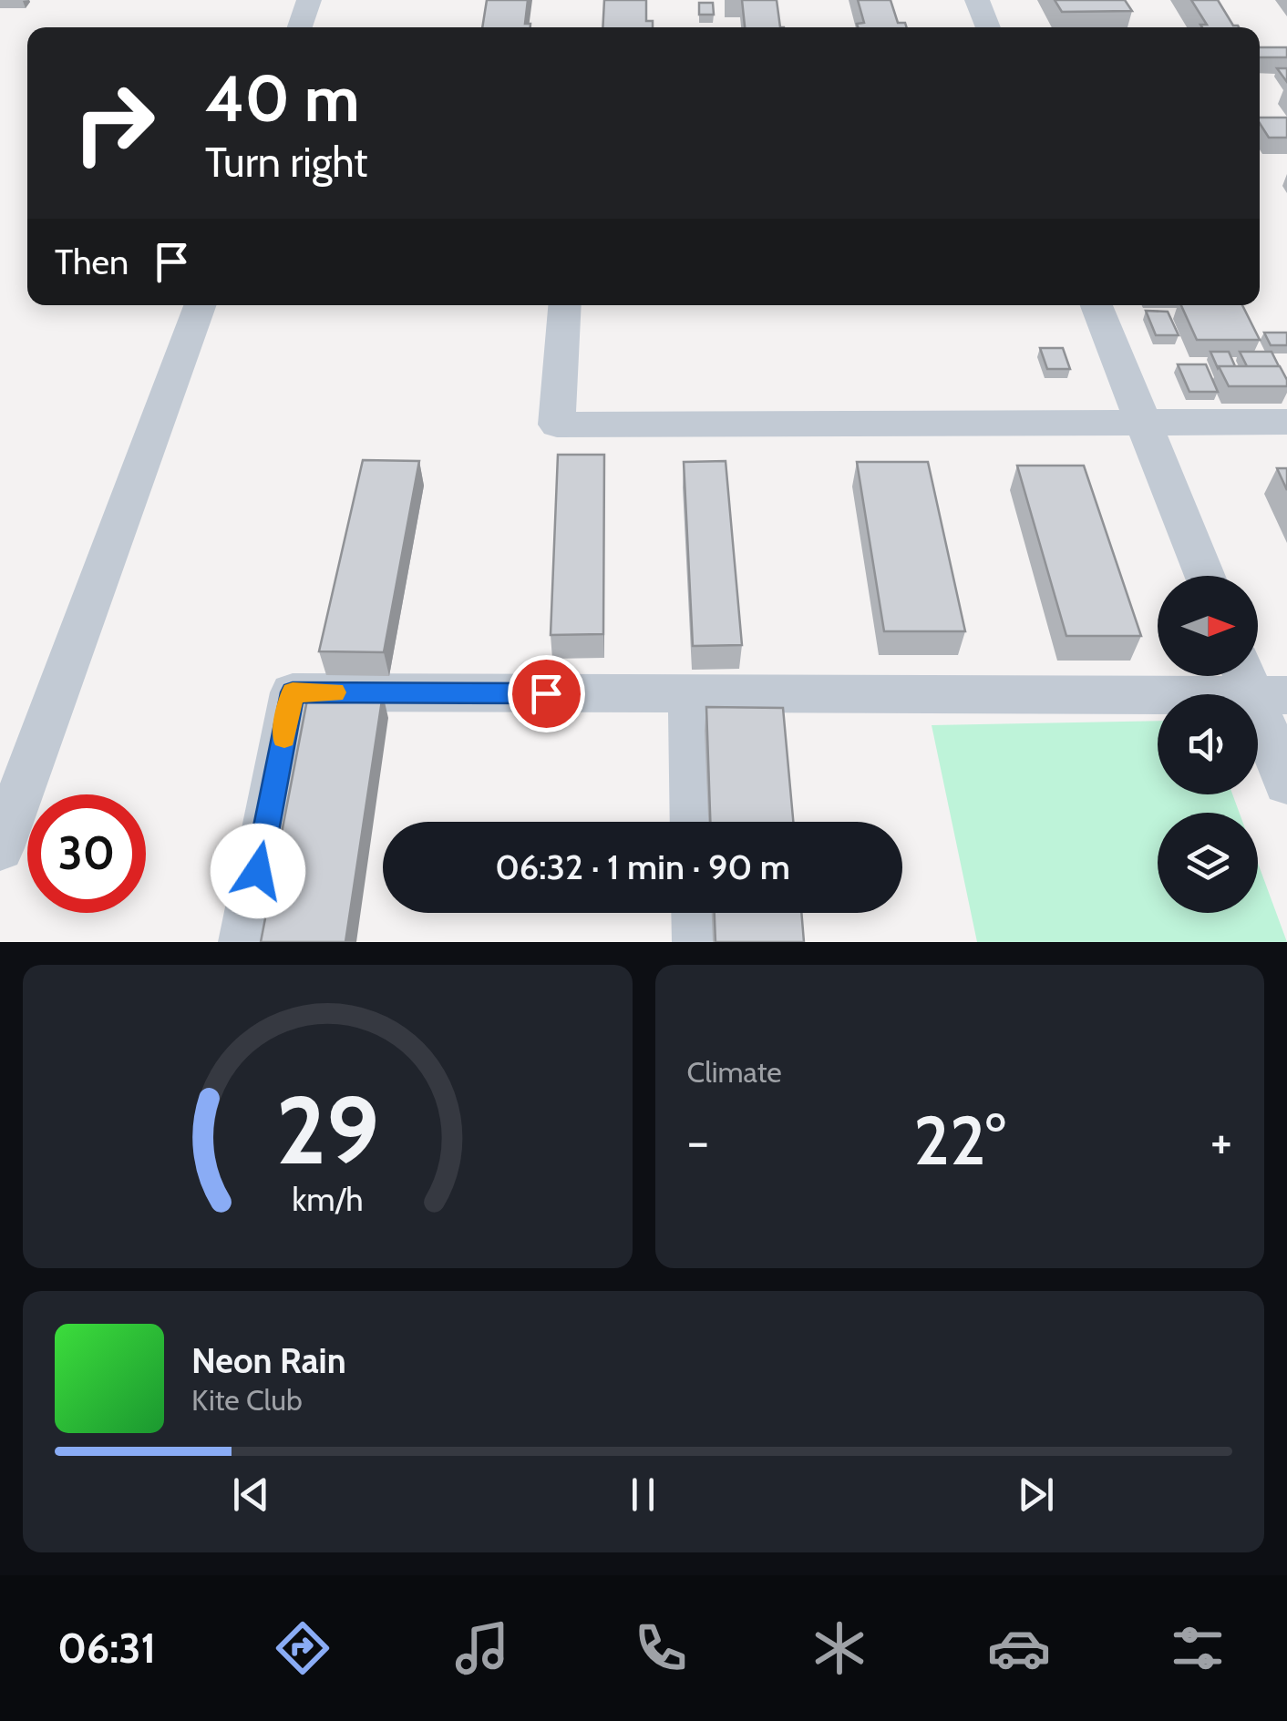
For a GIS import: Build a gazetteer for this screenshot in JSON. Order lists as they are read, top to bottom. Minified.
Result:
{"north":"right","page":{"turn":["40 m","Turn right"],"then":"Then","limit":"30","trip":"06:32 · 1 min · 90 m","tile":"Climate","heat":["−","22°","+"],"song":["Neon Rain","Kite Club"],"tabs":"06:31","gauge":["29","km/h"]}}
